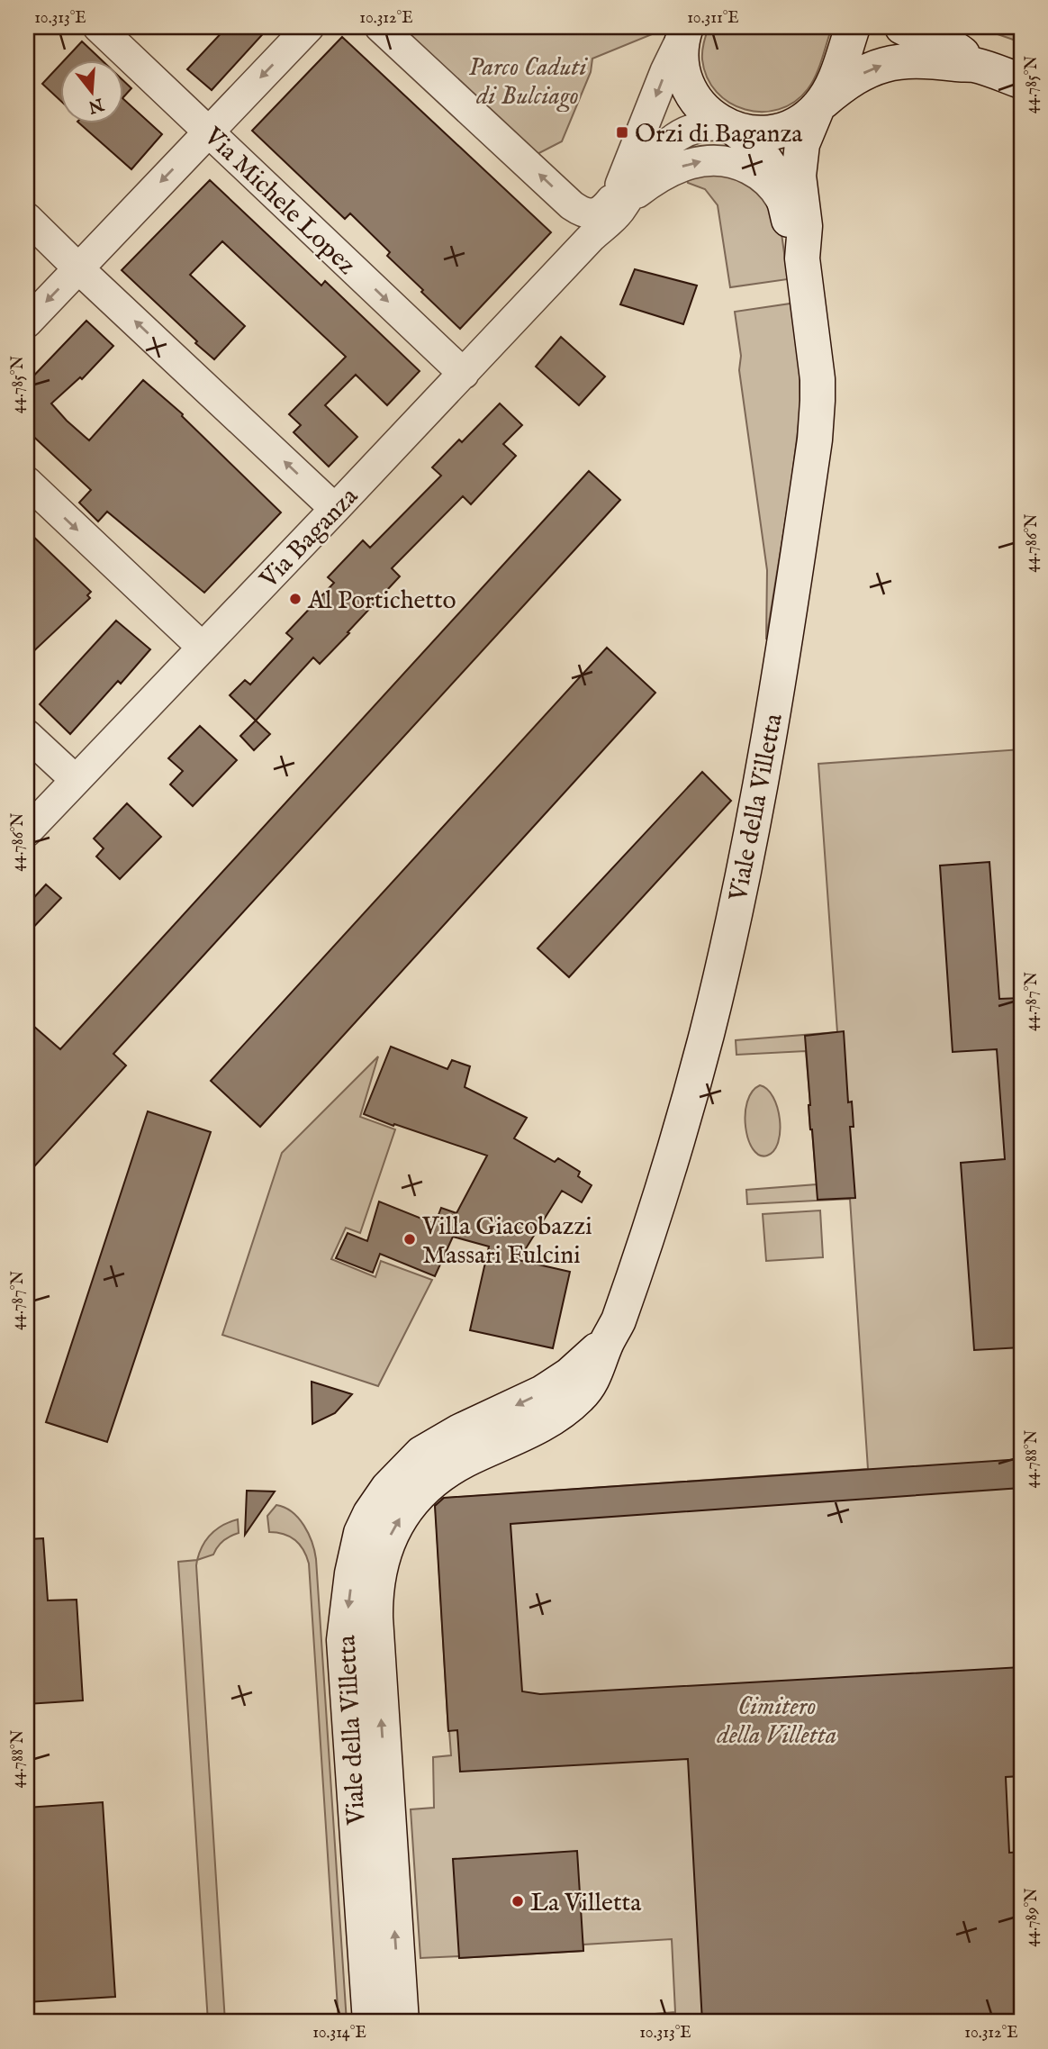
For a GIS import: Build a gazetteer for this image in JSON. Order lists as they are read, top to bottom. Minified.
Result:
{"streets":{"street":["Via Michele Lopez","Via Baganza","Viale della Villetta"]},"crossings":[["Via Michele Lopez","Via Baganza"],["Via Baganza","Viale della Villetta"]],"parks":["Parco Caduti di Bulciago","Cimitero della Villetta"],"places":{"transit":["Orzi di Baganza"],"other":["Al Portichetto","Villa Giacobazzi Massari Fulcini","La Villetta"]},"north":"bottom","coordinates":["10.313°E","10.312°E","10.311°E","44.785°N","44.786°N","44.787°N","44.788°N","44.789°N","10.314°E"]}
